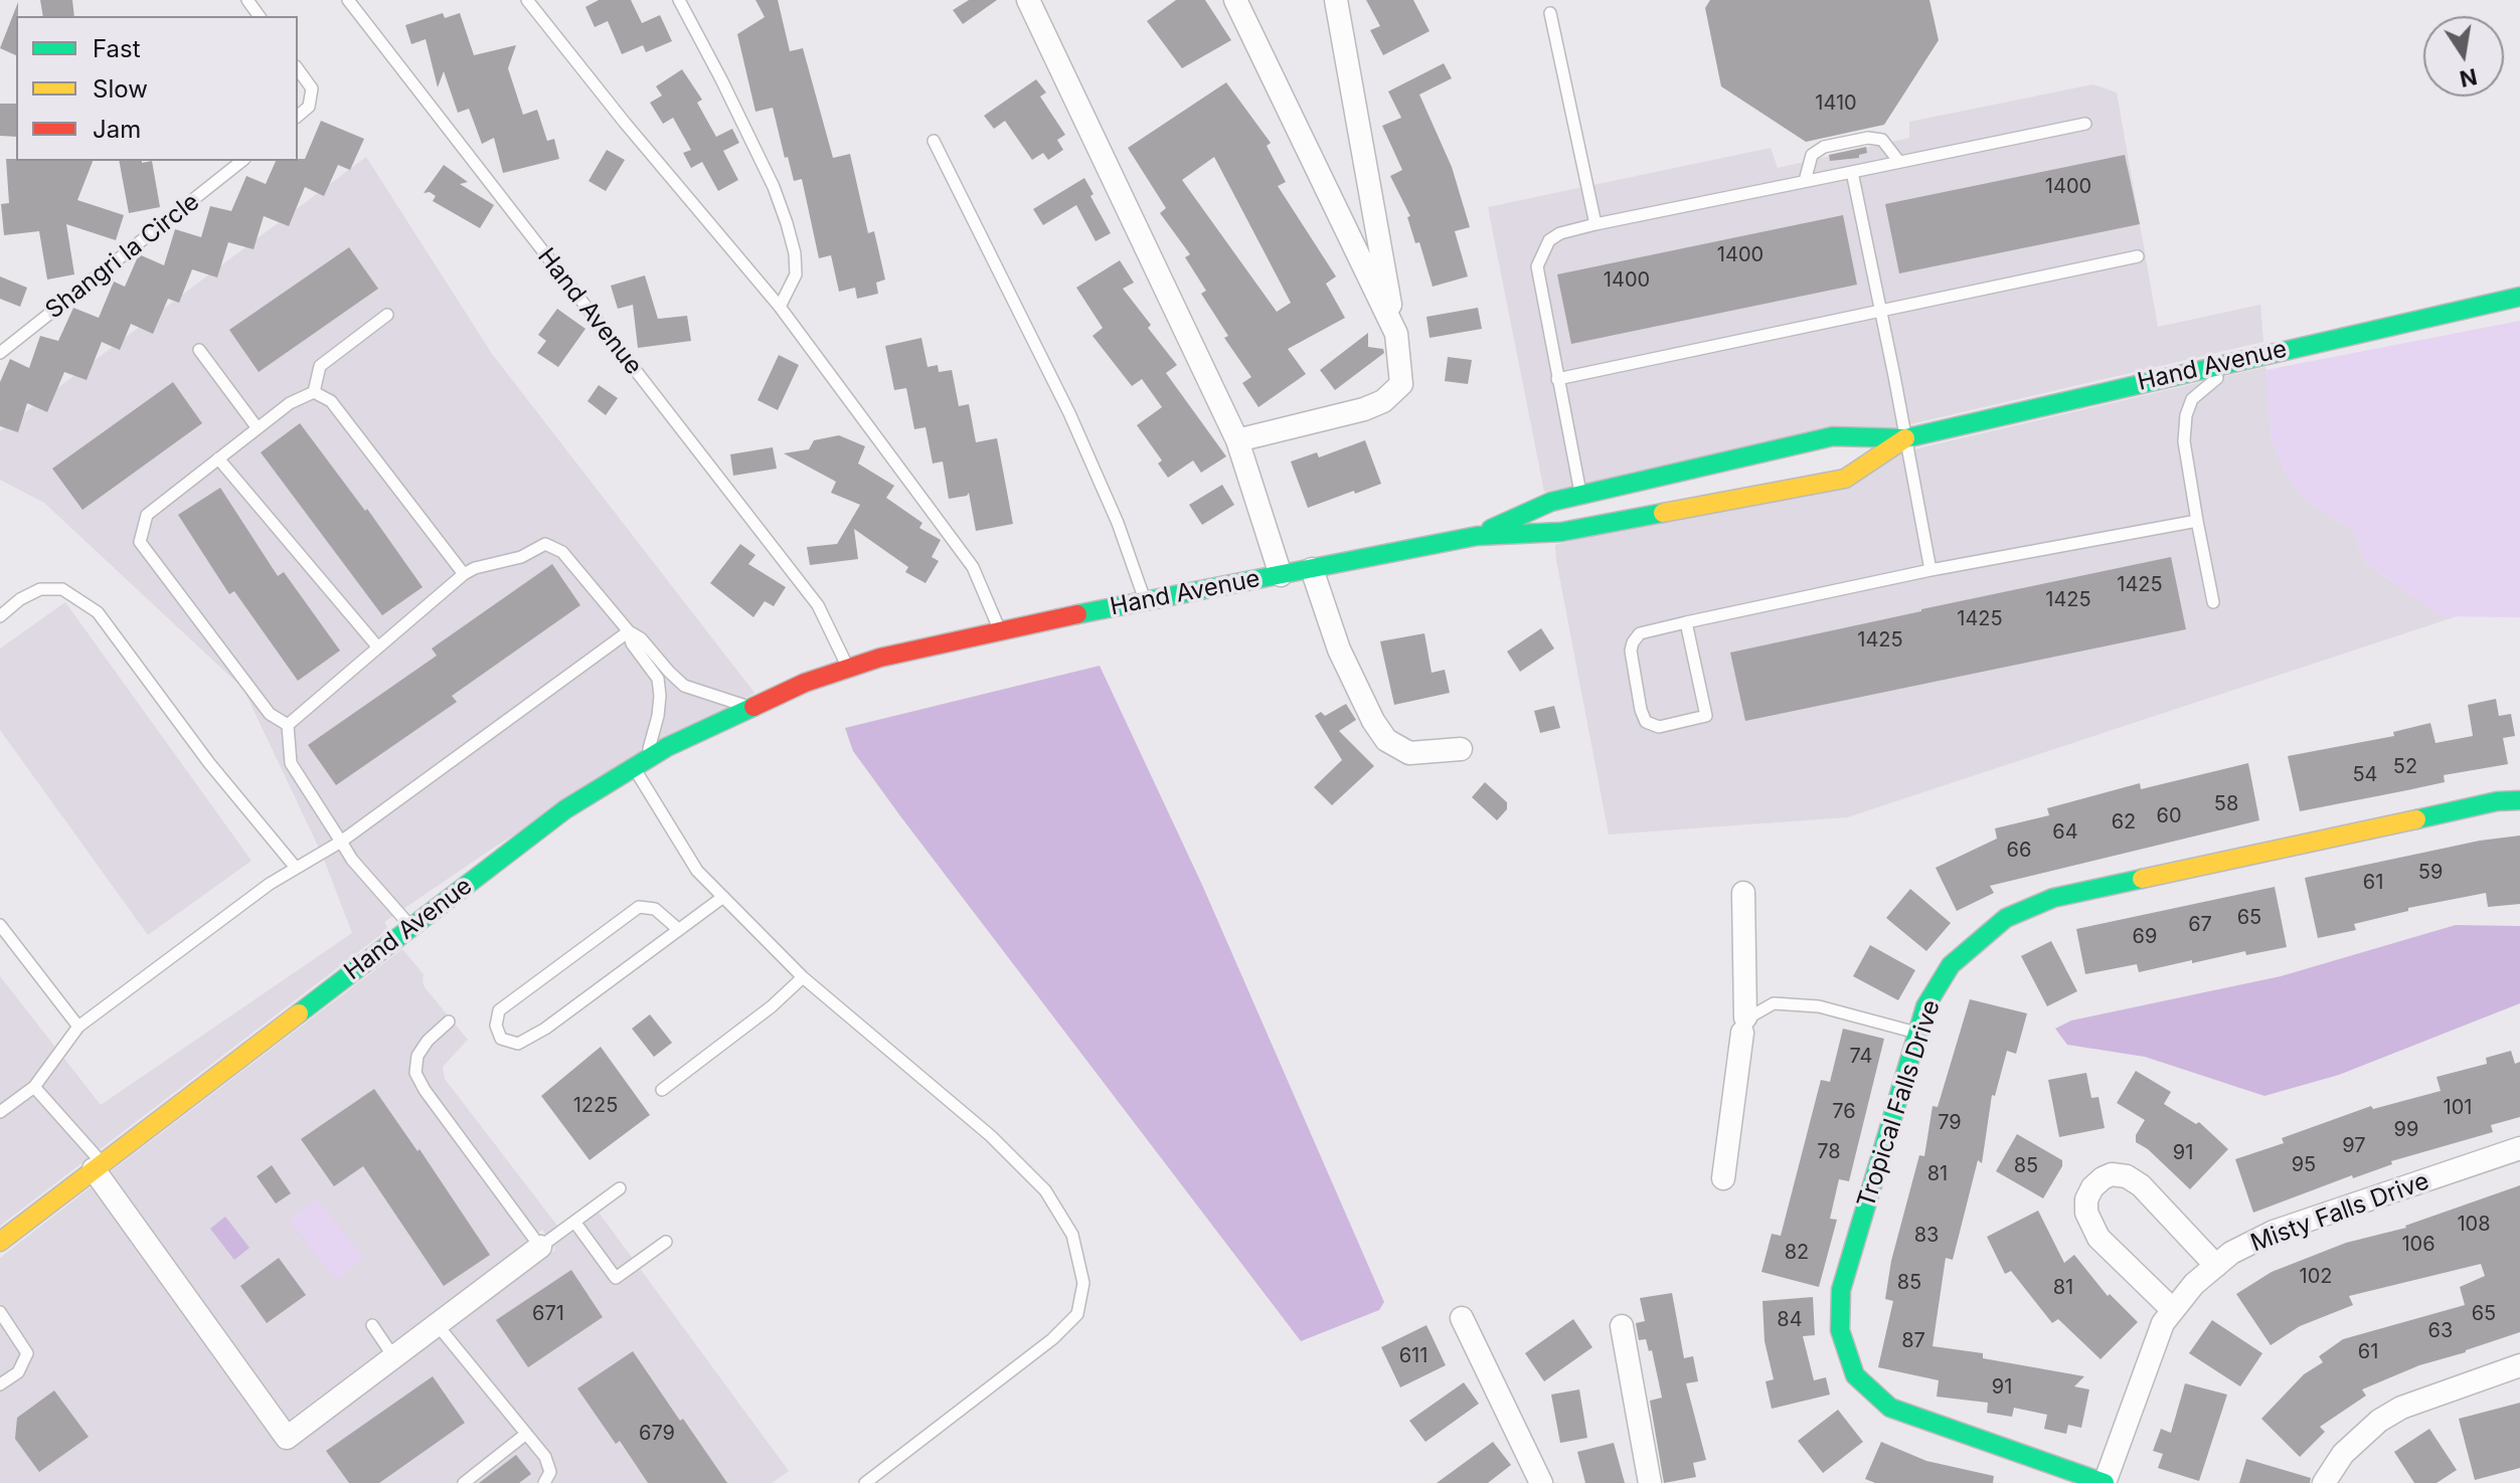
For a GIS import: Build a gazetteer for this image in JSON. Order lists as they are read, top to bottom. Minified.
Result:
{"streets":{"street":["Hand Avenue","Tropical Falls Drive","Misty Falls Drive"],"lane":["Shangri la Circle"]},"crossings":[["Tropical Falls Drive","Misty Falls Drive"]],"house_numbers":["1410","1400","1400","1400","1425","1425","1425","1425","52","54","58","60","62","64","66","59","61","65","67","69","74","1225","101","76","79","99","97","78","91","95","85","81","108","83","106","82","102","85","81","671","65","84","63","87","61","611","91","679"],"legend":["Fast","Slow","Jam"],"north":"bottom"}
